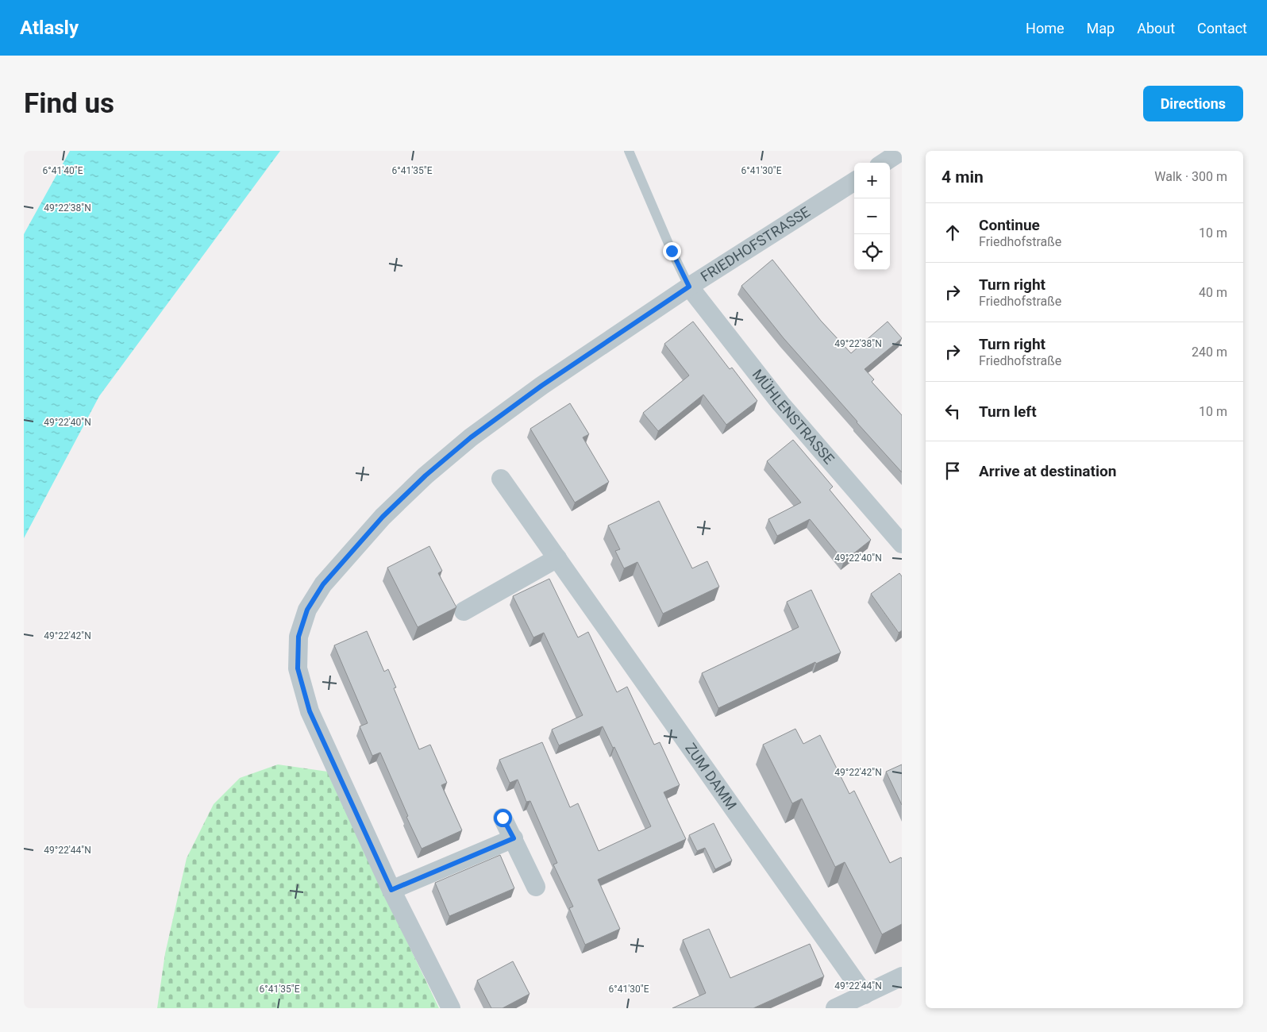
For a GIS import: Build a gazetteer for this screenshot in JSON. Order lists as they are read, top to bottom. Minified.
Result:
{"streets":{"street":["FRIEDHOFSTRASSE","MÜHLENSTRASSE","ZUM DAMM"]},"crossings":[["FRIEDHOFSTRASSE","MÜHLENSTRASSE"]],"page":{"header":"Atlasly","nav":["Home","Map","About","Contact"],"buttons":"Directions","title":"Find us","heading":["4 min","Walk · 300 m"],"map_buttons":["+","−"],"list":[["Continue","Friedhofstraße","10 m"],["Turn right","Friedhofstraße","40 m"],["Turn right","Friedhofstraße","240 m"],["Turn left","10 m"],"Arrive at destination"]},"coordinates":["6°41'40\"E","6°41'35\"E","6°41'30\"E","49°22'38\"N","49°22'40\"N","49°22'42\"N","49°22'44\"N"]}
